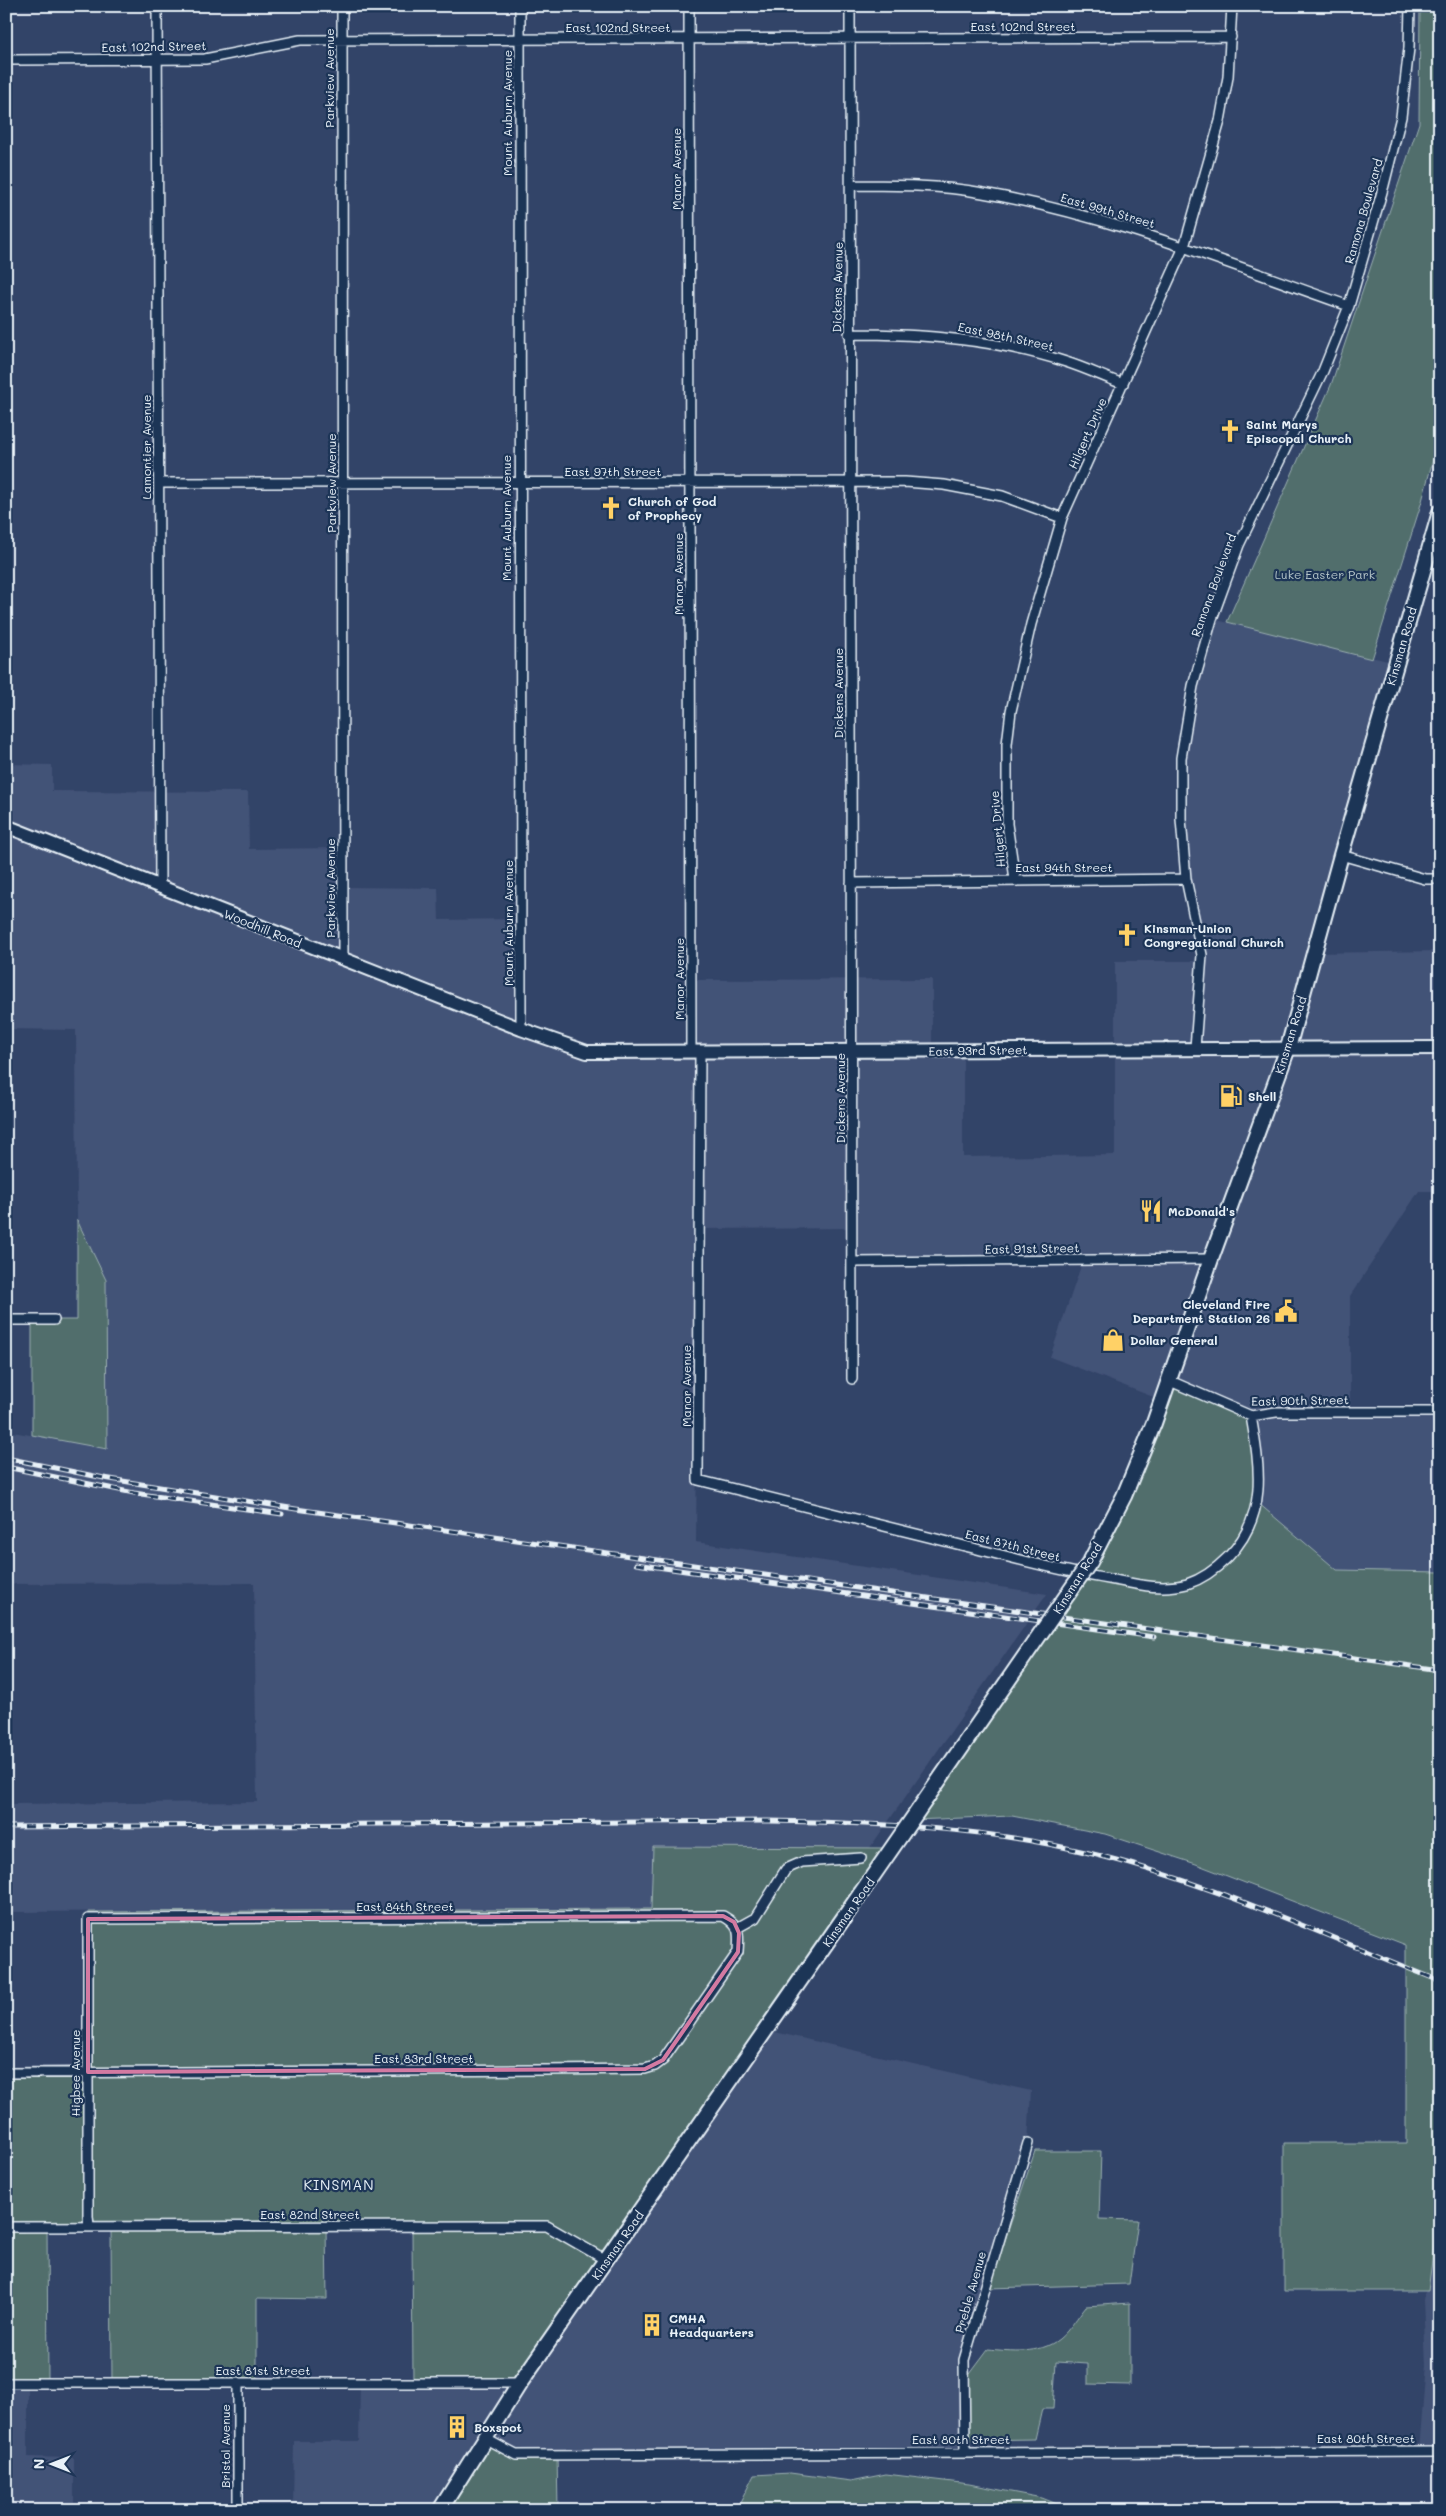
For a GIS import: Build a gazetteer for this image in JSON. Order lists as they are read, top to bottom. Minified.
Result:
{"streets":{"main road":["Kinsman Road","Woodhill Road","East 93rd Street"],"street":["East 102nd Street","Parkview Avenue","Mount Auburn Avenue","Manor Avenue","East 99th Street","Ramona Boulevard","Dickens Avenue","East 98th Street","Hilgert Drive","Lamontier Avenue","East 97th Street","East 94th Street","East 91st Street","East 90th Street","East 87th Street","East 84th Street","East 83rd Street","Higbee Avenue","East 82nd Street","Preble Avenue","East 81st Street","East 80th Street","Bristol Avenue"]},"crossings":[["East 102nd Street","Parkview Avenue"],["East 102nd Street","Mount Auburn Avenue"],["East 102nd Street","Manor Avenue"],["East 102nd Street","Dickens Avenue"],["East 102nd Street","Hilgert Drive"],["East 102nd Street","Lamontier Avenue"],["Parkview Avenue","East 97th Street"],["Parkview Avenue","Woodhill Road"],["Mount Auburn Avenue","East 97th Street"],["Mount Auburn Avenue","Woodhill Road"],["Mount Auburn Avenue","East 93rd Street"],["Manor Avenue","East 97th Street"],["Manor Avenue","East 93rd Street"],["Manor Avenue","East 87th Street"],["East 99th Street","Ramona Boulevard"],["East 99th Street","Dickens Avenue"],["East 99th Street","Hilgert Drive"],["Ramona Boulevard","East 94th Street"],["Ramona Boulevard","East 93rd Street"],["Dickens Avenue","East 98th Street"],["Dickens Avenue","East 97th Street"],["Dickens Avenue","East 94th Street"],["Dickens Avenue","East 93rd Street"],["Dickens Avenue","East 91st Street"],["East 98th Street","Hilgert Drive"],["Hilgert Drive","East 97th Street"],["Hilgert Drive","East 94th Street"],["Lamontier Avenue","East 97th Street"],["Lamontier Avenue","Woodhill Road"],["Kinsman Road","East 93rd Street"],["Kinsman Road","East 91st Street"],["Kinsman Road","East 90th Street"],["Kinsman Road","East 82nd Street"],["Kinsman Road","East 81st Street"],["Kinsman Road","East 80th Street"],["Woodhill Road","East 93rd Street"],["East 90th Street","East 87th Street"],["East 84th Street","East 83rd Street"],["East 84th Street","Higbee Avenue"],["East 83rd Street","Higbee Avenue"],["Higbee Avenue","East 82nd Street"],["Preble Avenue","East 80th Street"],["East 81st Street","Bristol Avenue"]],"districts":["KINSMAN"],"parks":["Luke Easter Park"],"places":{"church":["Saint Marys Episcopal Church","Church of God of Prophecy","Kinsman-Union Congregational Church"],"fuel station":["Shell"],"restaurant":["McDonald's"],"public building":["Cleveland Fire Department Station 26"],"shop":["Dollar General"],"building":["CMHA Headquarters","Boxspot"]},"north":"left"}
